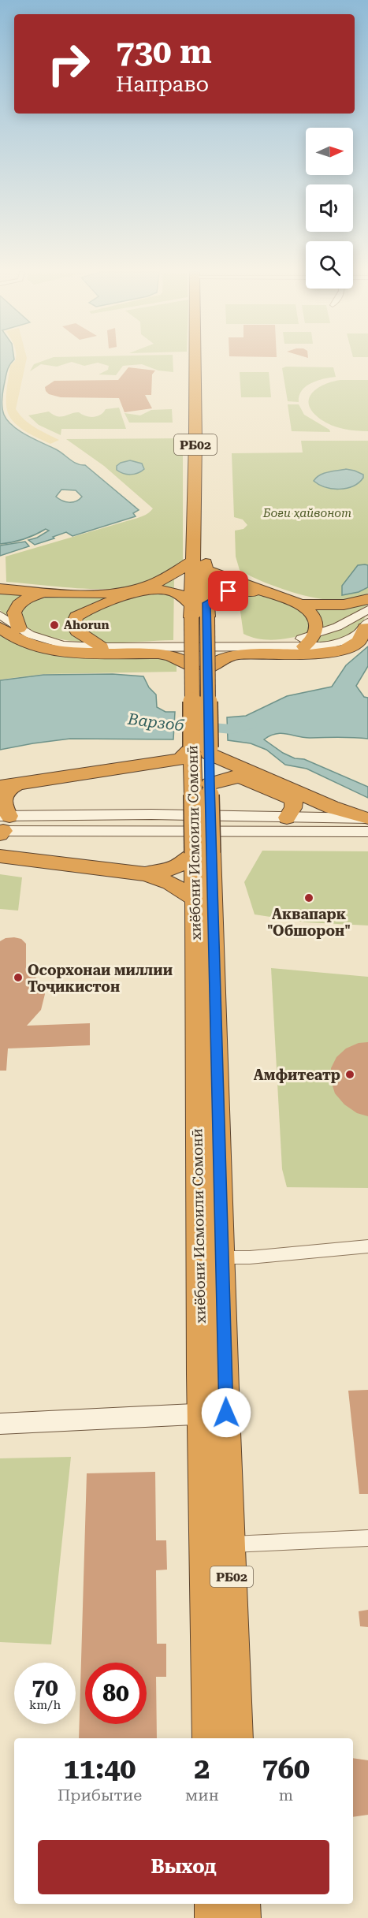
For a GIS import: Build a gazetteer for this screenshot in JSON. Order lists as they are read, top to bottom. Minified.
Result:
{"streets":{"highway":["РБ02","хиёбони Исмоили Сомонӣ"]},"water":["Варзоб"],"parks":["Боғи ҳайвонот"],"places":["Ahorun","Аквапарк \"Обшорон\"","Осорхонаи миллии Тоҷикистон","Aмфитеатр"],"north":"right","page":{"turn":["730 m","Направо"],"speed":"70 km/h","limit":"80","eta":["11:40","Прибытие","2","мин","760","m"],"buttons":"Выход"}}
